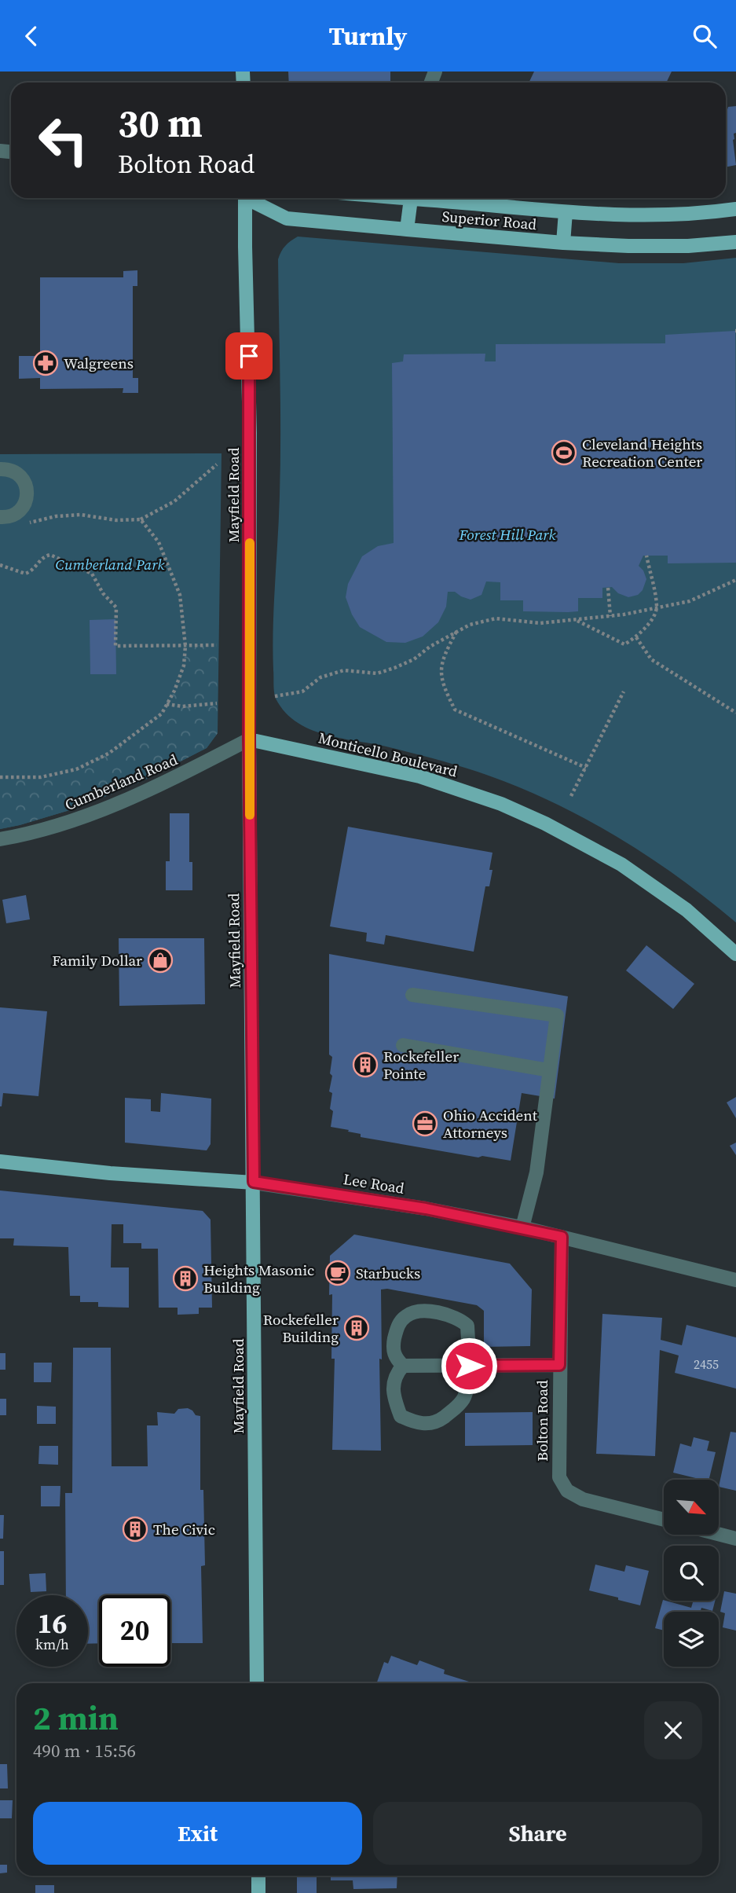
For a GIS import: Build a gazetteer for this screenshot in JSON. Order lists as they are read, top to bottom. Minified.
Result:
{"streets":{"main road":["Superior Road","Mayfield Road","Monticello Boulevard","Lee Road"],"street":["Cumberland Road","Bolton Road"]},"crossings":[["Mayfield Road","Monticello Boulevard"],["Mayfield Road","Cumberland Road"],["Mayfield Road","Lee Road"],["Monticello Boulevard","Cumberland Road"],["Lee Road","Bolton Road"]],"parks":["Forest Hill Park","Cumberland Park"],"places":{"pharmacy":["Walgreens"],"sports":["Cleveland Heights Recreation Center"],"shop":["Family Dollar"],"building":["Rockefeller Pointe","Heights Masonic Building","Rockefeller Building","The Civic"],"office":["Ohio Accident Attorneys"],"cafe":["Starbucks"]},"house_numbers":["2455"],"north":"bottom right","page":{"header":"Turnly","turn":["30 m","Bolton Road"],"speed":"16 km/h","limit":"20","heading":["2 min","490 m · 15:56"],"buttons":["Exit","Share"]}}
